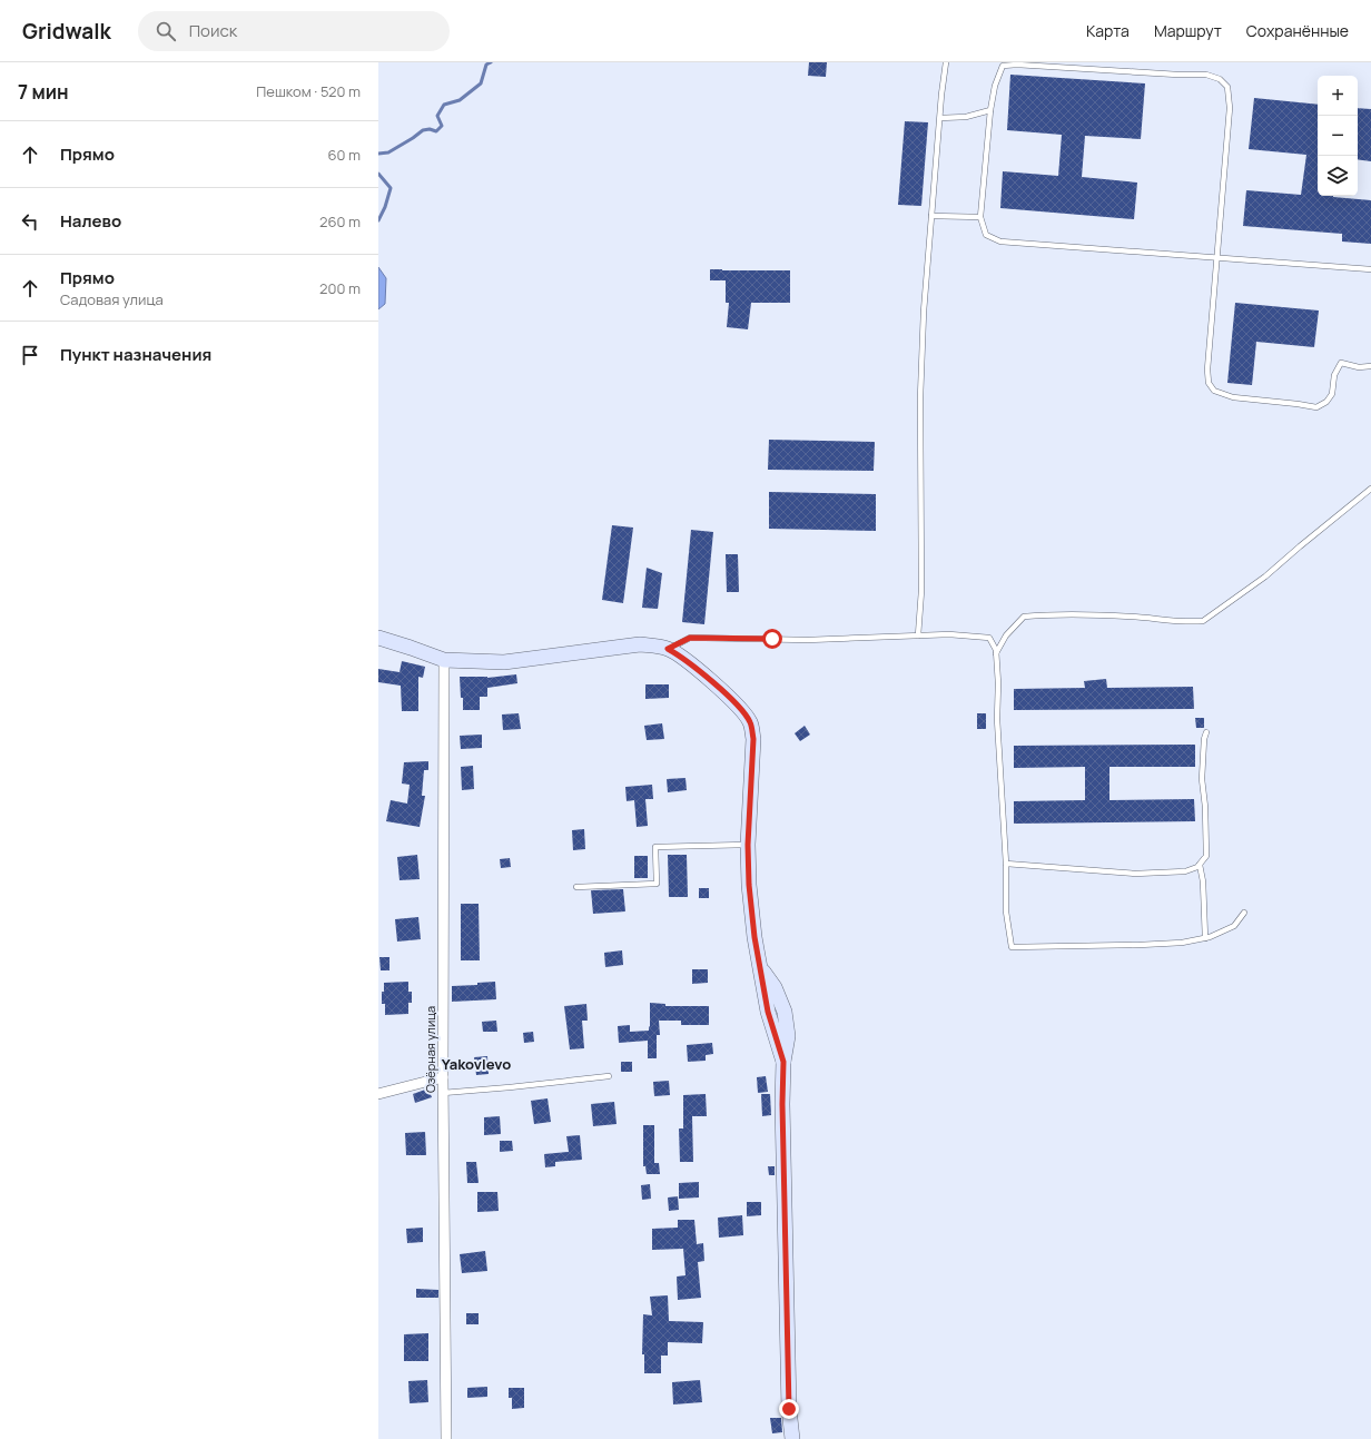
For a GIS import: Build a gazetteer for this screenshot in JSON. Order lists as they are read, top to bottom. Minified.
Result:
{"streets":{"street":["Озёрная улица"]},"districts":["Yakovlevo"],"page":{"header":"Gridwalk","search":"Поиск","nav":["Карта","Маршрут","Сохранённые"],"heading":["7 мин","Пешком · 520 m"],"map_buttons":["+","−"],"list":[["Прямо","60 m"],["Налево","260 m"],["Прямо","Садовая улица","200 m"],"Пункт назначения"]}}
